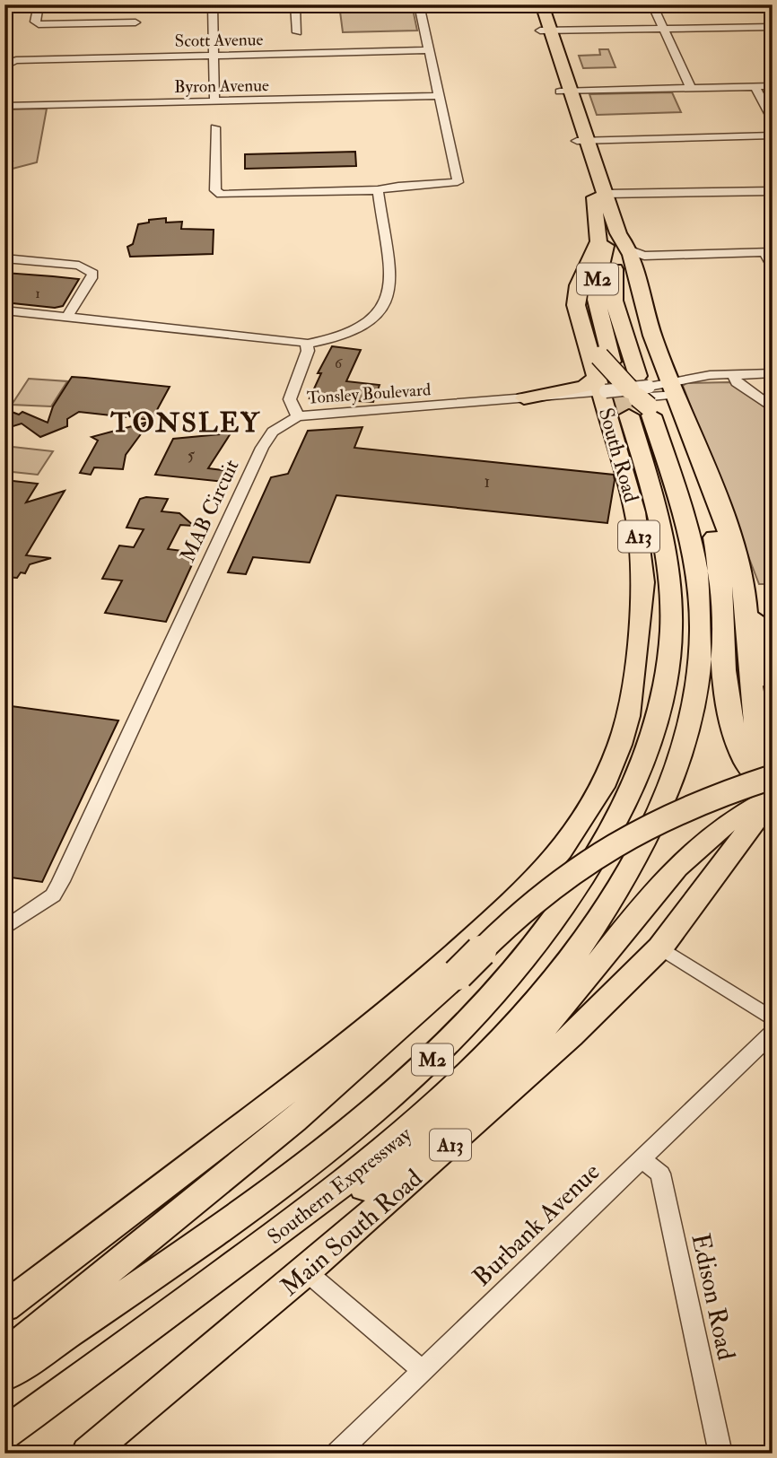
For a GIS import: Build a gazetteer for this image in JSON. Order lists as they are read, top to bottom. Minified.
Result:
{"streets":{"highway":["M2","South Road","A13","Southern Expressway","Main South Road"],"street":["Scott Avenue","Byron Avenue","Tonsley Boulevard","MAB Circuit","Burbank Avenue","Edison Road"]},"crossings":[["M2","South Road"],["Tonsley Boulevard","South Road"],["Tonsley Boulevard","MAB Circuit"],["Tonsley Boulevard","Southern Expressway"],["South Road","Southern Expressway"],["South Road","Main South Road"],["Burbank Avenue","Edison Road"]],"districts":["TONSLEY"],"house_numbers":["1","6","5","1"]}
